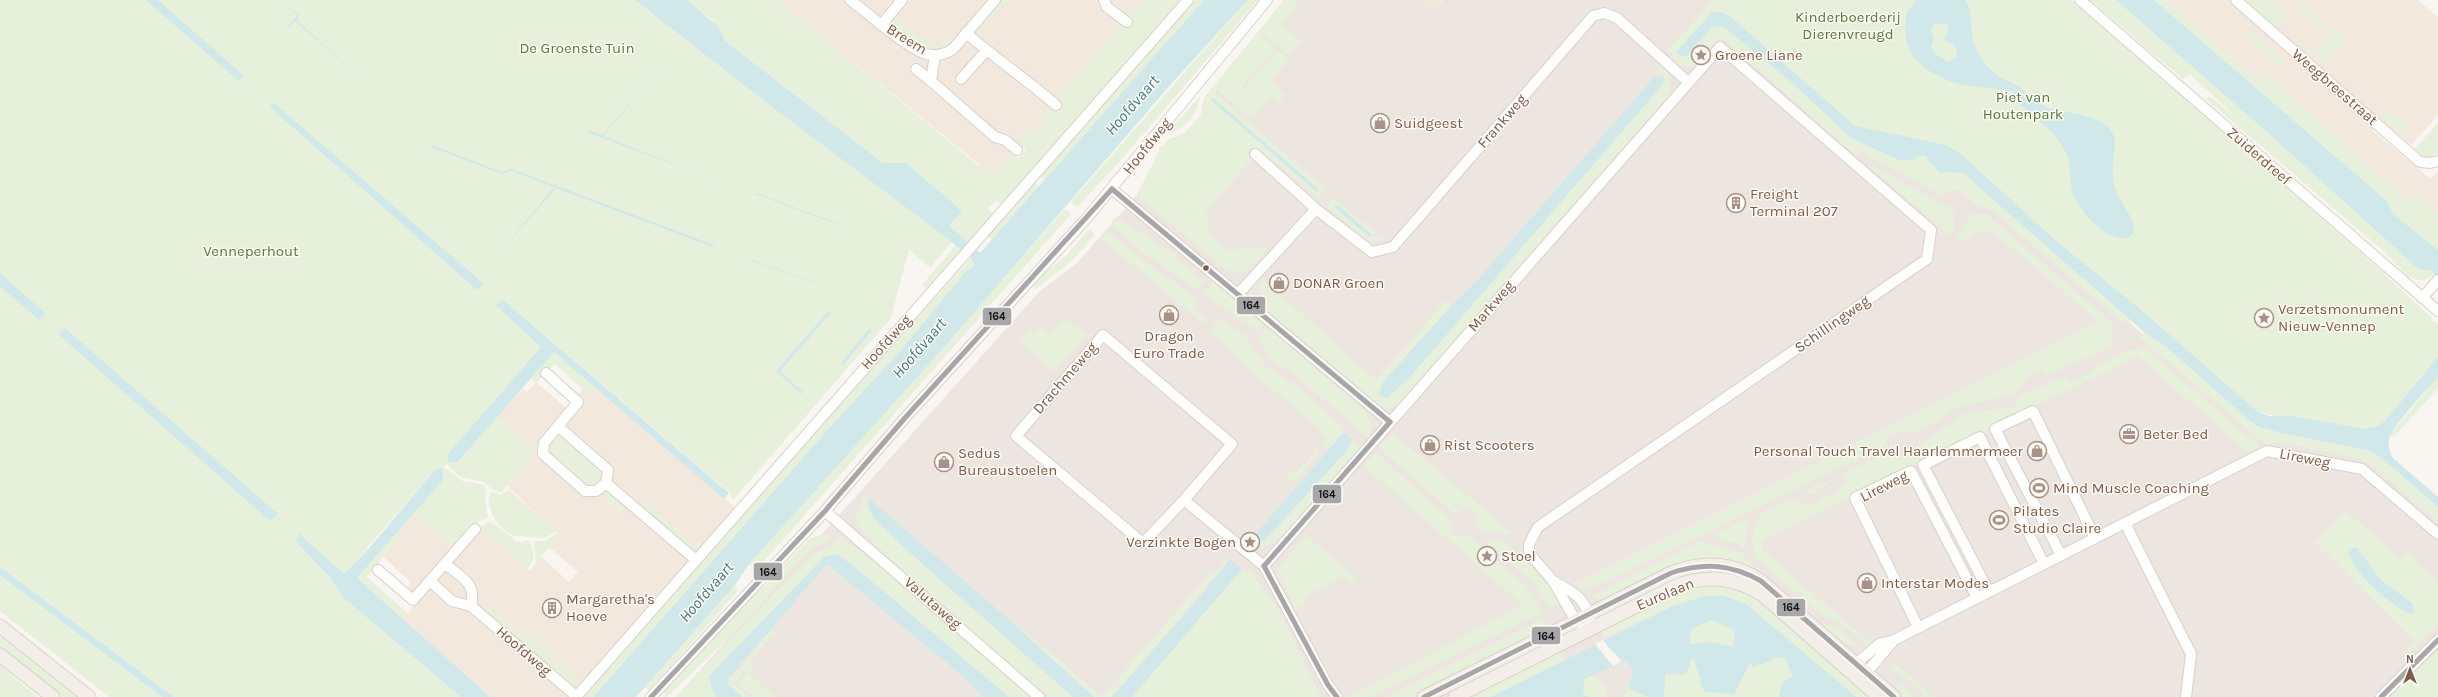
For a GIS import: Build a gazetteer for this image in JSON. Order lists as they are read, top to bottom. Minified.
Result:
{"streets":{"main road":["Eurolaan"],"street":["Breem","Weegbreestraat","Frankweg","Hoofdweg","Zuiderdreef","Markweg","Schillingweg","Drachmeweg","Lireweg","Valutaweg"]},"crossings":[["Frankweg","Markweg"],["Hoofdweg","Valutaweg"],["Markweg","Schillingweg"],["Schillingweg","Eurolaan"],["Lireweg","Eurolaan"]],"water":["Hoofdvaart"],"parks":["Kinderboerderij Dierenvreugd","De Groenste Tuin","Piet van Houtenpark","Venneperhout"],"places":{"place":["Groene Liane","Verzetsmonument Nieuw-Vennep","Verzinkte Bogen","Stoel"],"shop":["Suidgeest","DONAR Groen","Dragon Euro Trade","Rist Scooters","Personal Touch Travel Haarlemmermeer","Sedus Bureaustoelen","Interstar Modes"],"building":["Freight Terminal 207","Margaretha's Hoeve"],"office":["Beter Bed"],"sports":["Mind Muscle Coaching","Pilates Studio Claire"]},"lines":["transit line 164"],"north":"top"}
